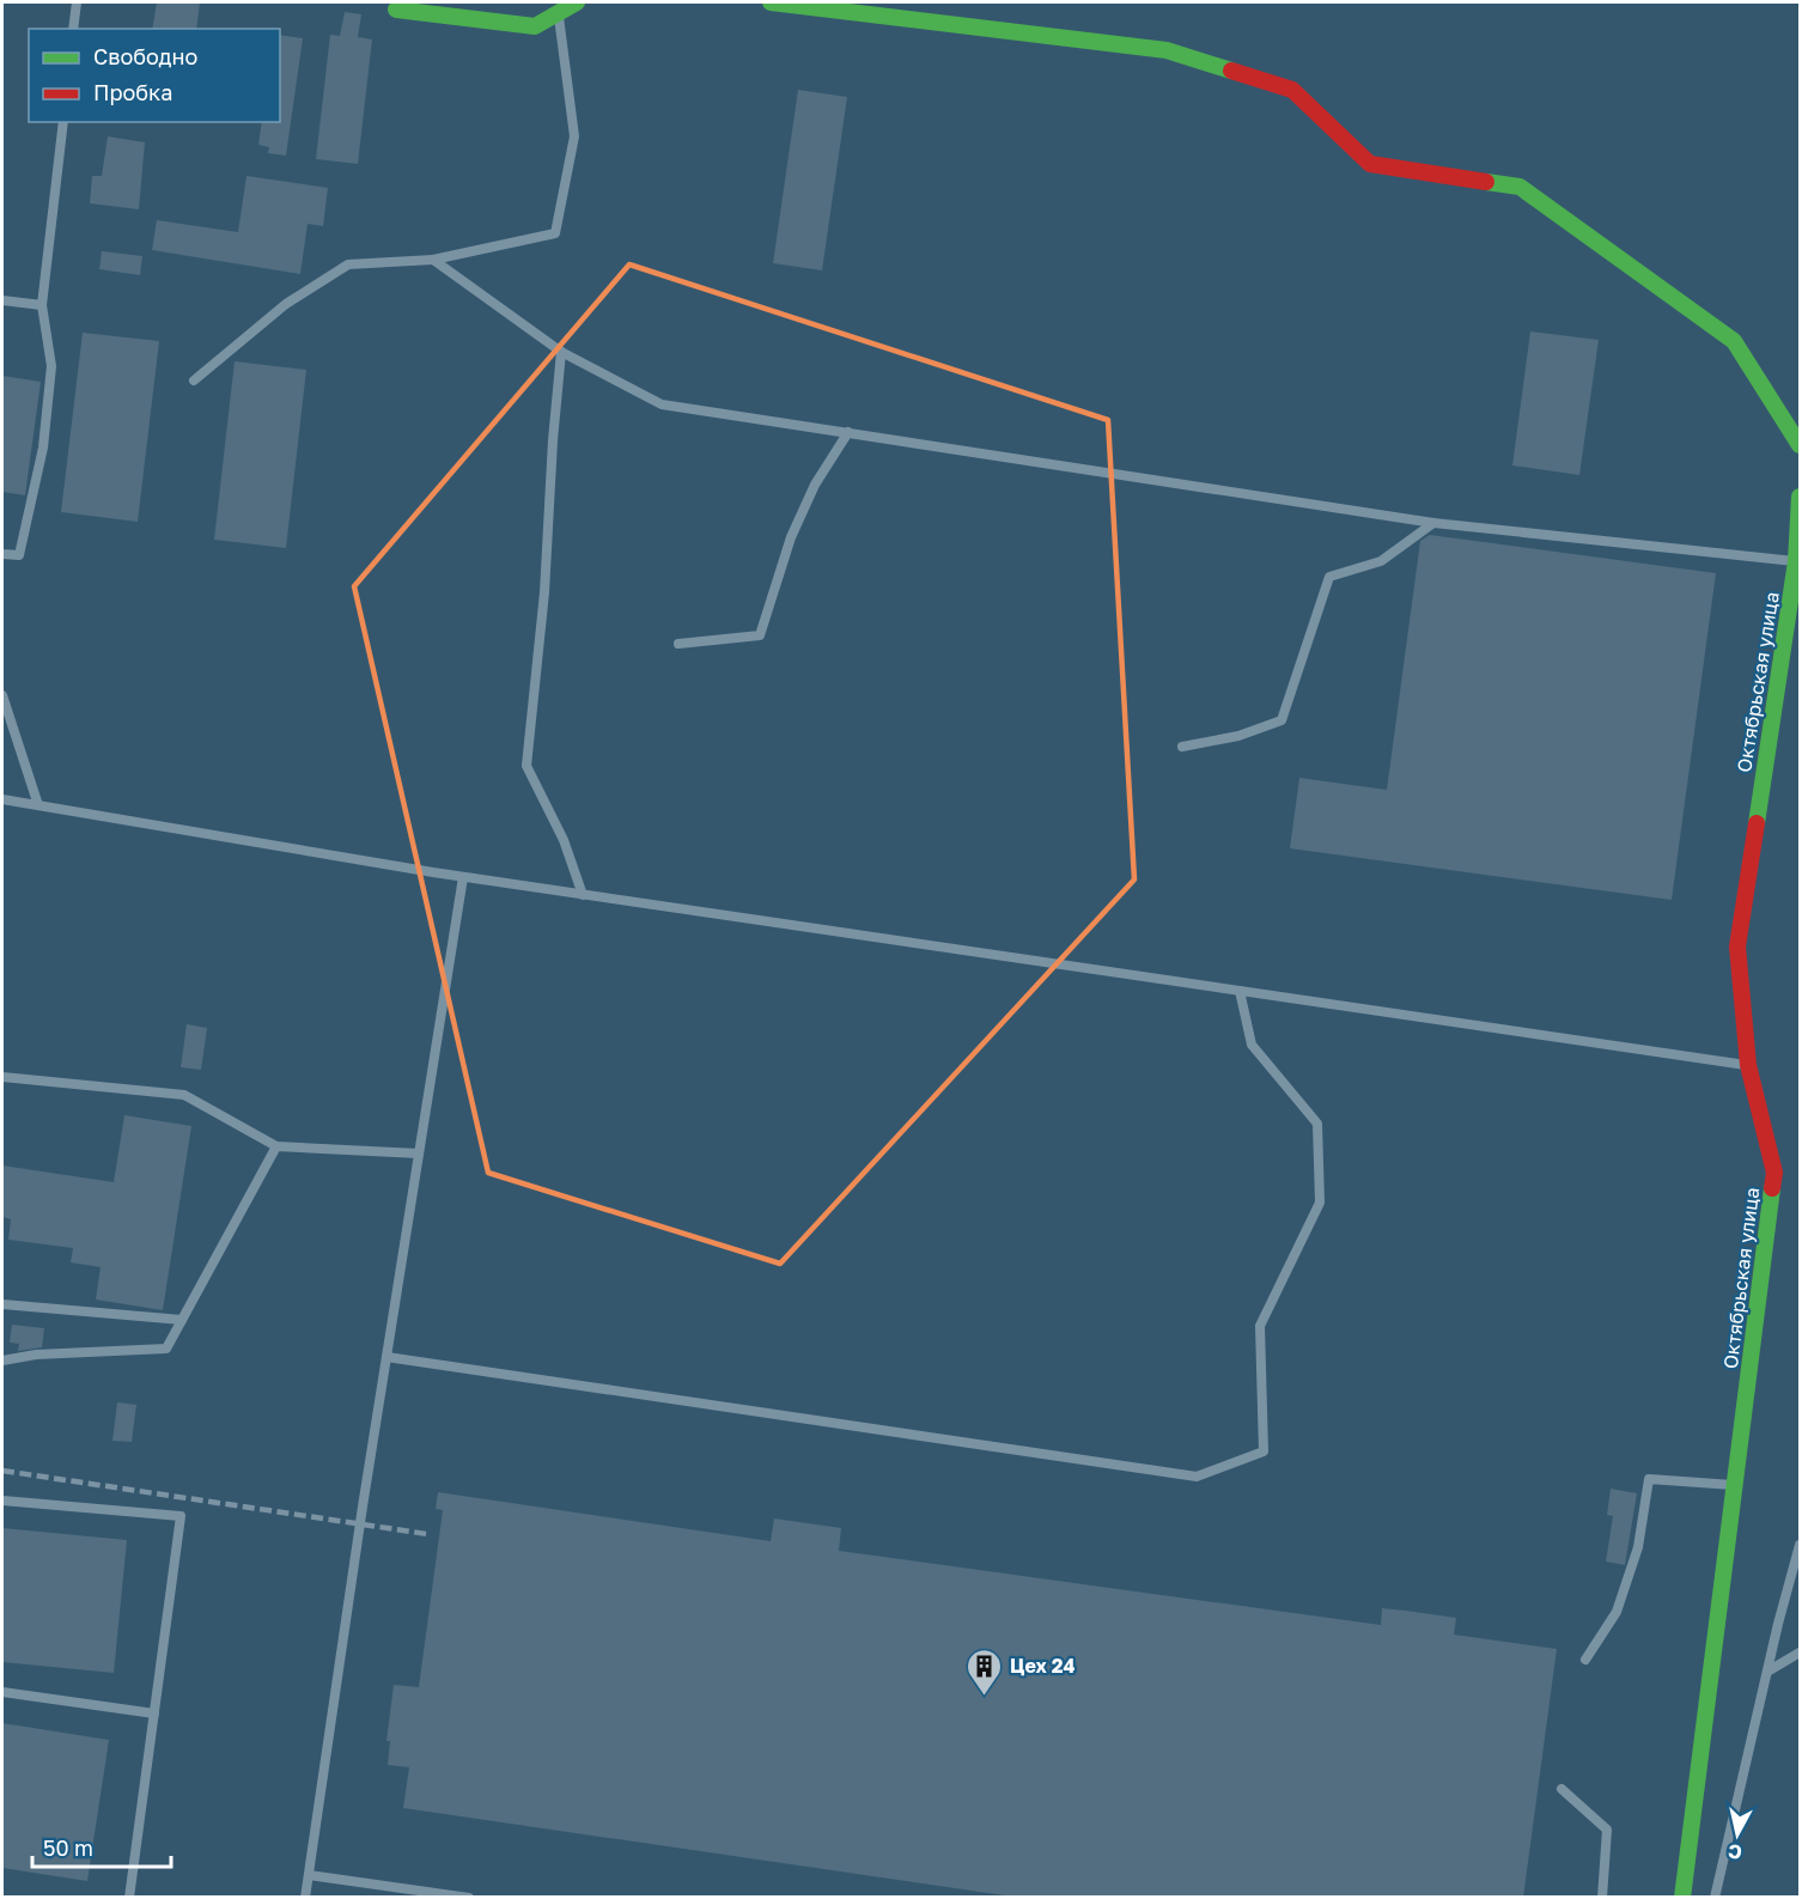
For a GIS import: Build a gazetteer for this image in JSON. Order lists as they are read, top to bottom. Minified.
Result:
{"streets":{"street":["Октябрьская улица"]},"places":{"building":["Цех 24"]},"legend":["Свободно","Пробка"],"scale_bar":"50 m","north":"bottom"}
